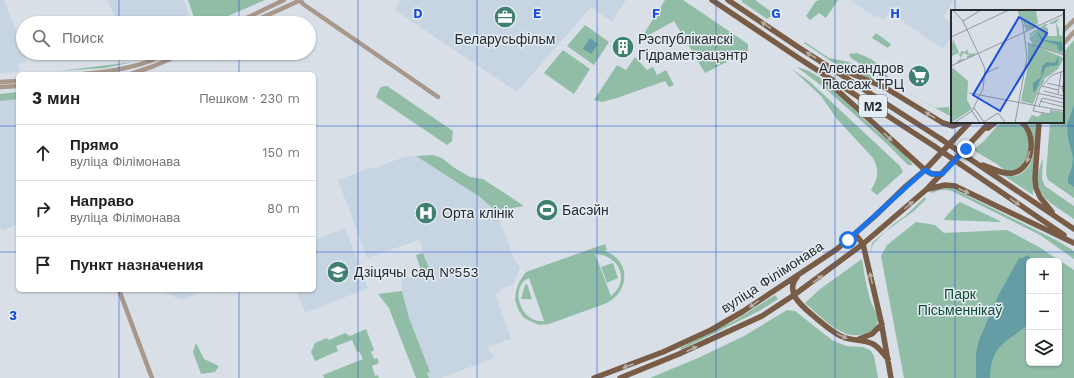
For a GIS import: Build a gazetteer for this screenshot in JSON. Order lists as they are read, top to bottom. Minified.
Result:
{"streets":{"main road":["М2","вуліца Філімонава"]},"parks":["Парк Пісьменнікаў"],"places":{"office":["Беларусьфільм"],"building":["Рэспубліканскі Гідраметэацэнтр"],"supermarket":["Александров Пассаж ТРЦ"],"sports":["Басэйн"],"hospital":["Орта клінік"],"school or university":["Дзіцячы сад №553"]},"page":{"search":"Поиск","heading":["3 мин","Пешком · 230 m"],"list":[["Прямо","вуліца Філімонава","150 m"],["Направо","вуліца Філімонава","80 m"],"Пункт назначения"],"map_buttons":["+","−"]},"grid":{"columns":["D","E","F","G","H"],"rows":["3"]}}
